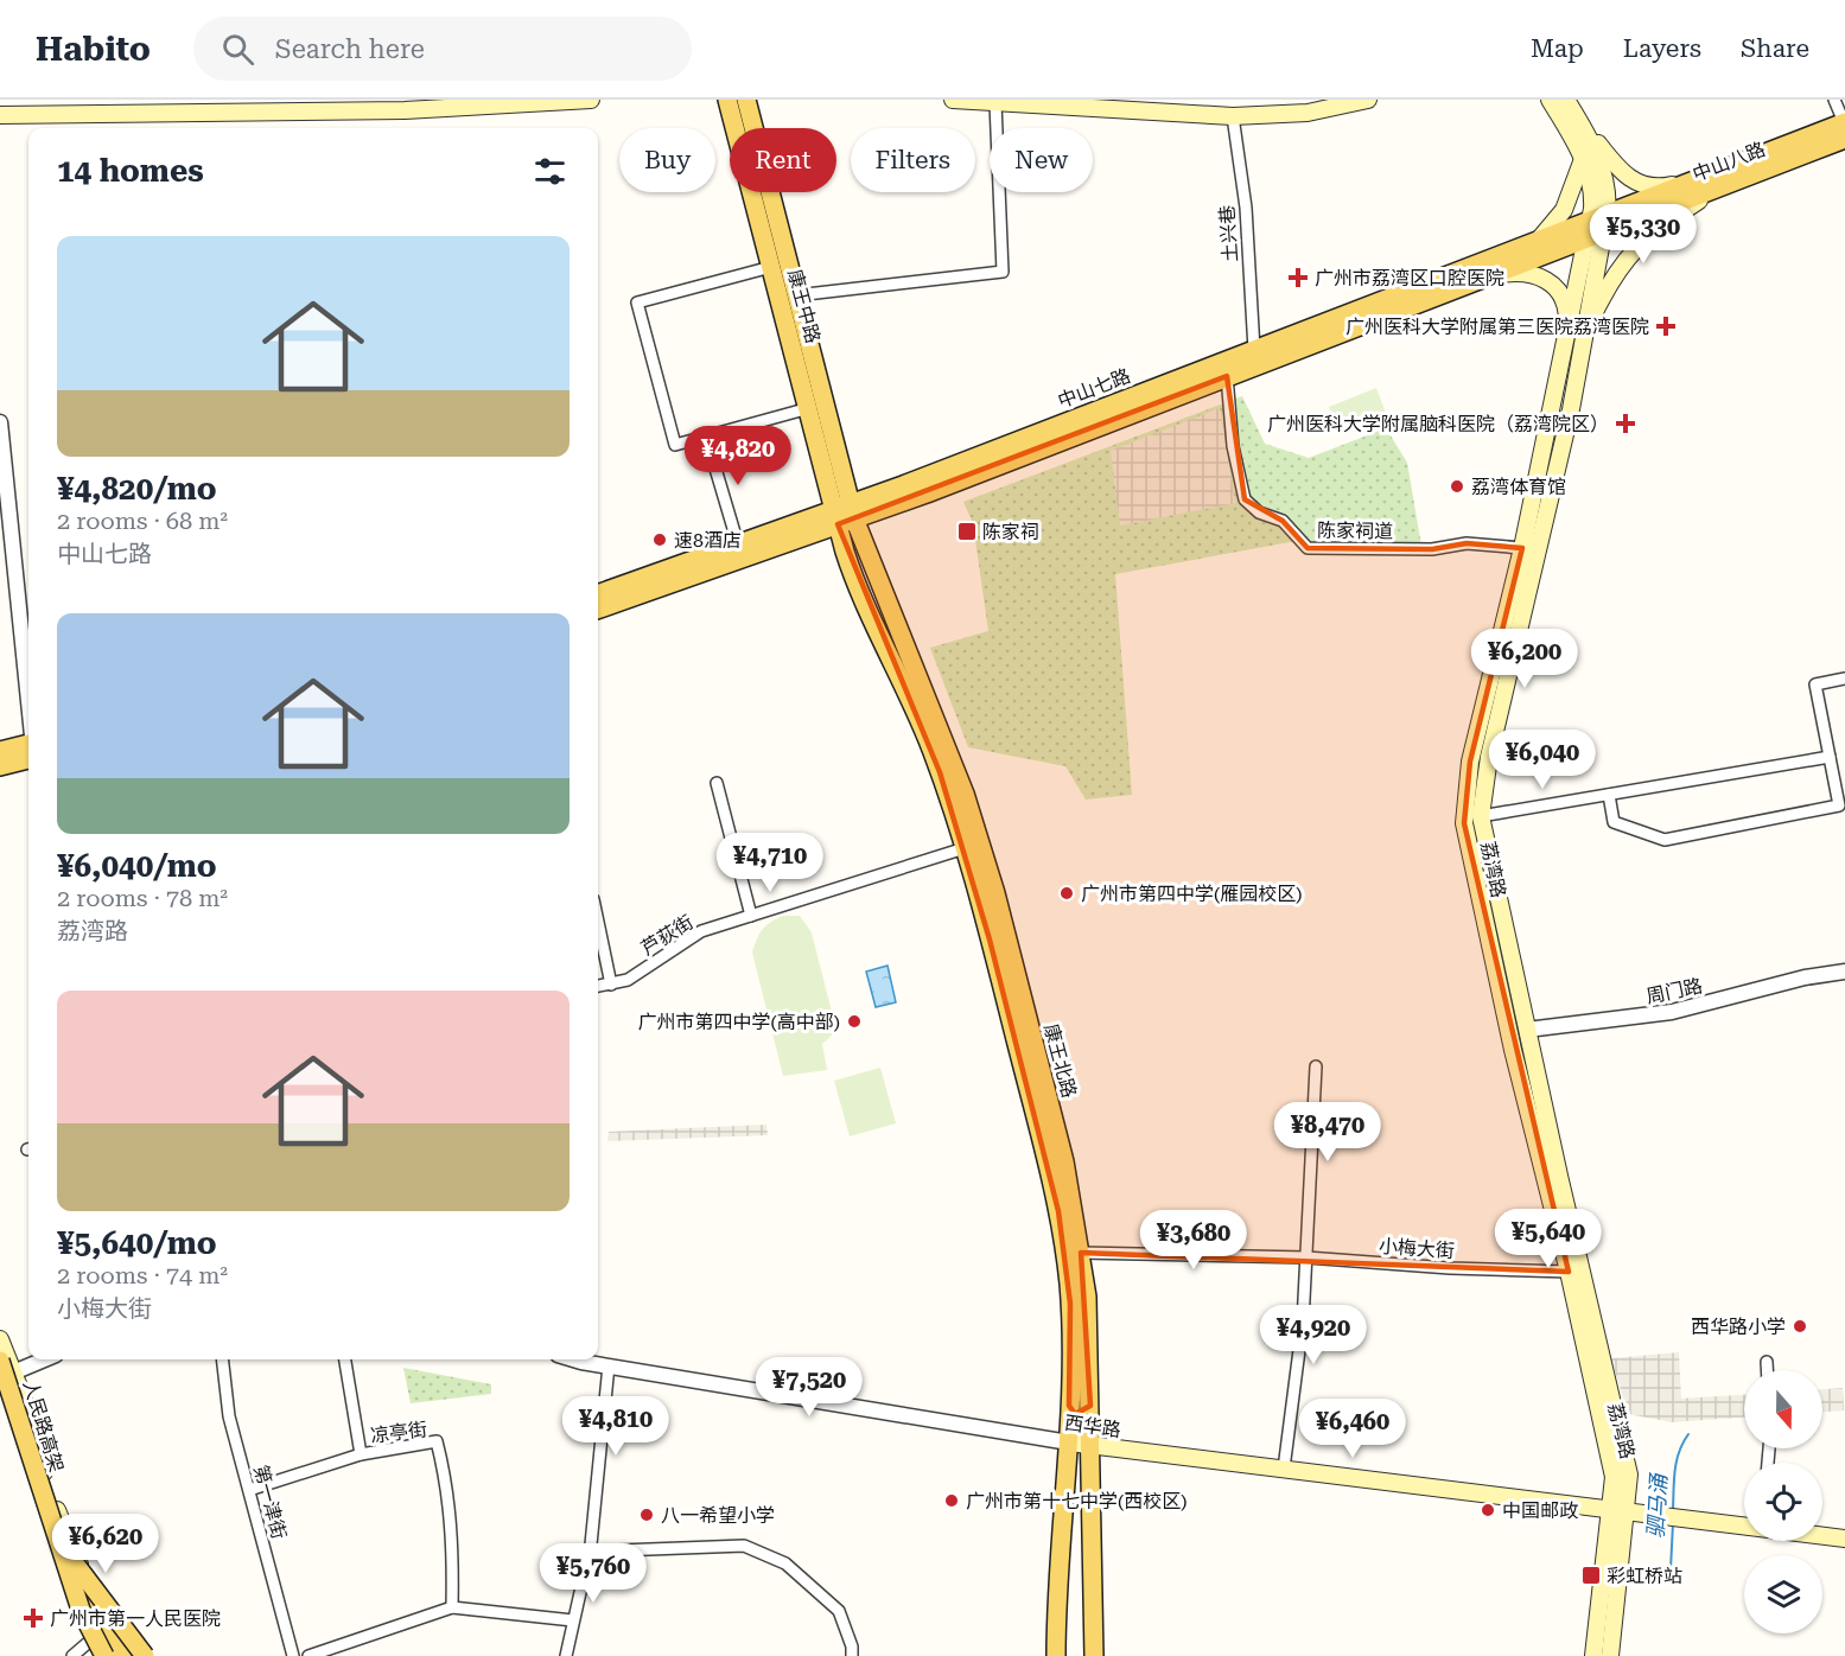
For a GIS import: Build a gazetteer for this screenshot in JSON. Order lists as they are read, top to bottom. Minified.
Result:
{"streets":{"main road":["中山八路","康王中路","中山七路","荔湾路","康王北路","人民路高架","西华路"],"street":["土兴巷","陈家祠道","芦荻街","周门路","小梅大街","凉亭街","第一津街"]},"crossings":[["中山八路","中山七路"],["中山八路","荔湾路"],["土兴巷","中山七路"],["康王中路","中山七路"],["康王中路","康王北路"],["中山七路","陈家祠道"],["中山七路","荔湾路"],["中山七路","康王北路"],["陈家祠道","荔湾路"],["荔湾路","周门路"],["荔湾路","小梅大街"],["荔湾路","西华路"],["芦荻街","康王北路"],["康王北路","小梅大街"],["康王北路","西华路"],["凉亭街","第一津街"]],"water":["驷马涌"],"places":{"health":["广州市荔湾区口腔医院","广州医科大学附属第三医院荔湾医院","广州医科大学附属脑科医院（荔湾院区）","广州市第一人民医院"],"other":["荔湾体育馆","速8酒店","广州市第四中学(雁园校区)","广州市第四中学(高中部)","西华路小学","广州市第十七中学(西校区)","中国邮政","八一希望小学"],"transit":["陈家祠","彩虹桥站"]},"north":"bottom","page":{"header":"Habito","search":"Search here","nav":["Map","Layers","Share"],"chip":["Buy","Rent","Filters","New"],"heading":"14 homes","price":["¥5,330","¥4,820","¥6,200","¥6,040","¥4,710","¥8,470","¥5,640","¥3,680","¥4,920","¥7,520","¥4,810","¥6,460","¥6,620","¥5,760"],"list":[{"name":"¥4,820/mo","note":"2 rooms · 68 m² · 中山七路"},{"name":"¥6,040/mo","note":"2 rooms · 78 m² · 荔湾路"},{"name":"¥5,640/mo","note":"2 rooms · 74 m² · 小梅大街"}]}}
